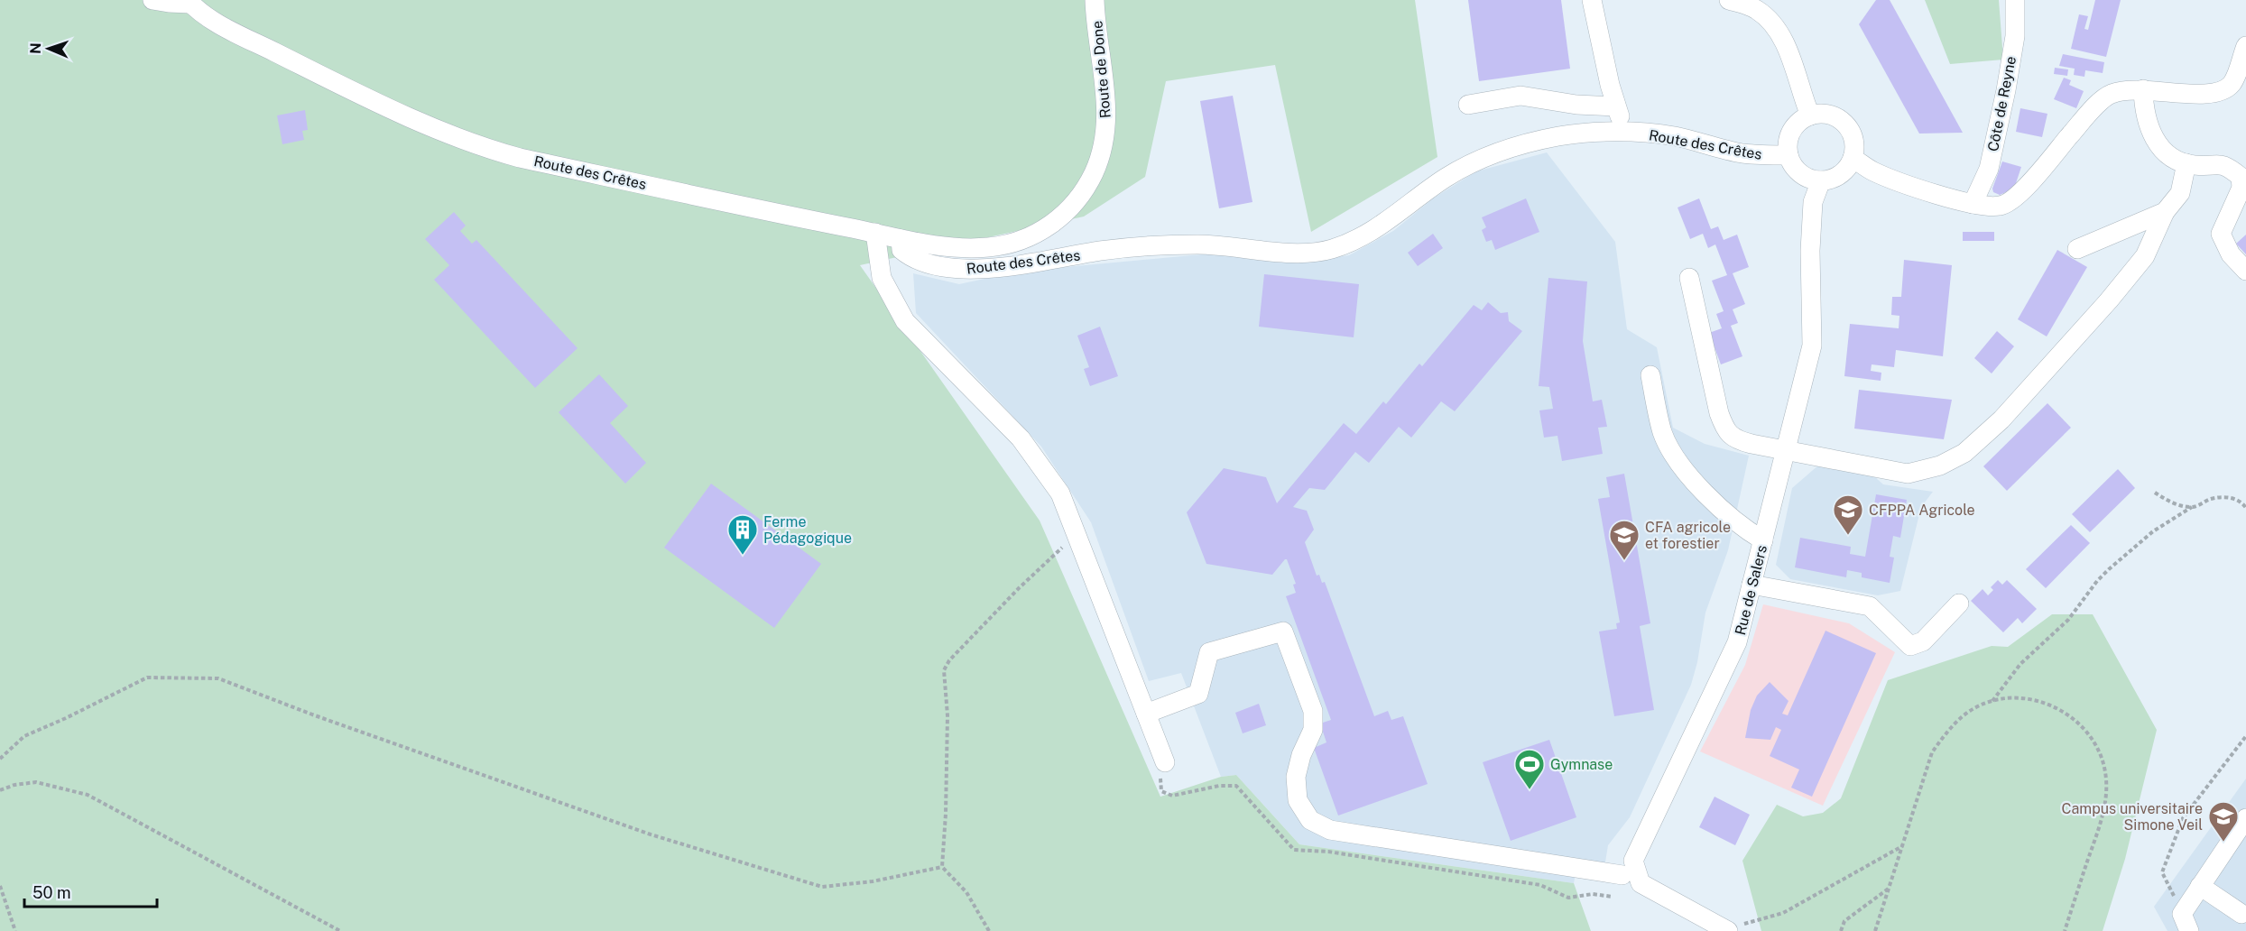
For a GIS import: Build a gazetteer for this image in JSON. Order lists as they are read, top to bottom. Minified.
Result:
{"streets":{"street":["Route de Done","Côte de Reyne","Route des Crêtes","Rue de Salers"]},"crossings":[["Route de Done","Route des Crêtes"],["Route des Crêtes","Rue de Salers"]],"places":{"school or university":["CFPPA Agricole","CFA agricole et forestier","Campus universitaire Simone Veil"],"building":["Ferme Pédagogique"],"sports":["Gymnase"]},"scale_bar":"50 m","north":"left"}
